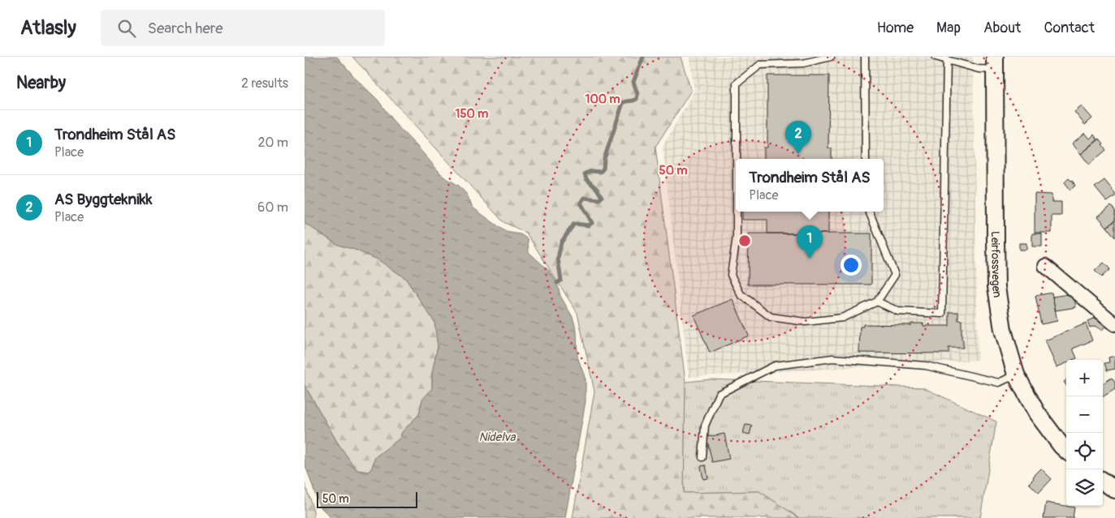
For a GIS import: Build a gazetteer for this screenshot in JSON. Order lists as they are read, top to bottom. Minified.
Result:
{"streets":{"street":["Leirfossvegen"]},"water":["Nidelva"],"scale_bar":"50 m","page":{"header":"Atlasly","search":"Search here","nav":["Home","Map","About","Contact"],"heading":["Nearby","2 results"],"list":[{"mark":"1","name":"Trondheim Stål AS","note":"Place","value":"20 m"},{"mark":"2","name":"AS Byggteknikk","note":"Place","value":"60 m"}],"pins":["2","1"],"popup":["Trondheim Stål AS","Place"],"map_buttons":["+","−"],"scale":"50 m"},"rings":["100 m","150 m","50 m"]}
